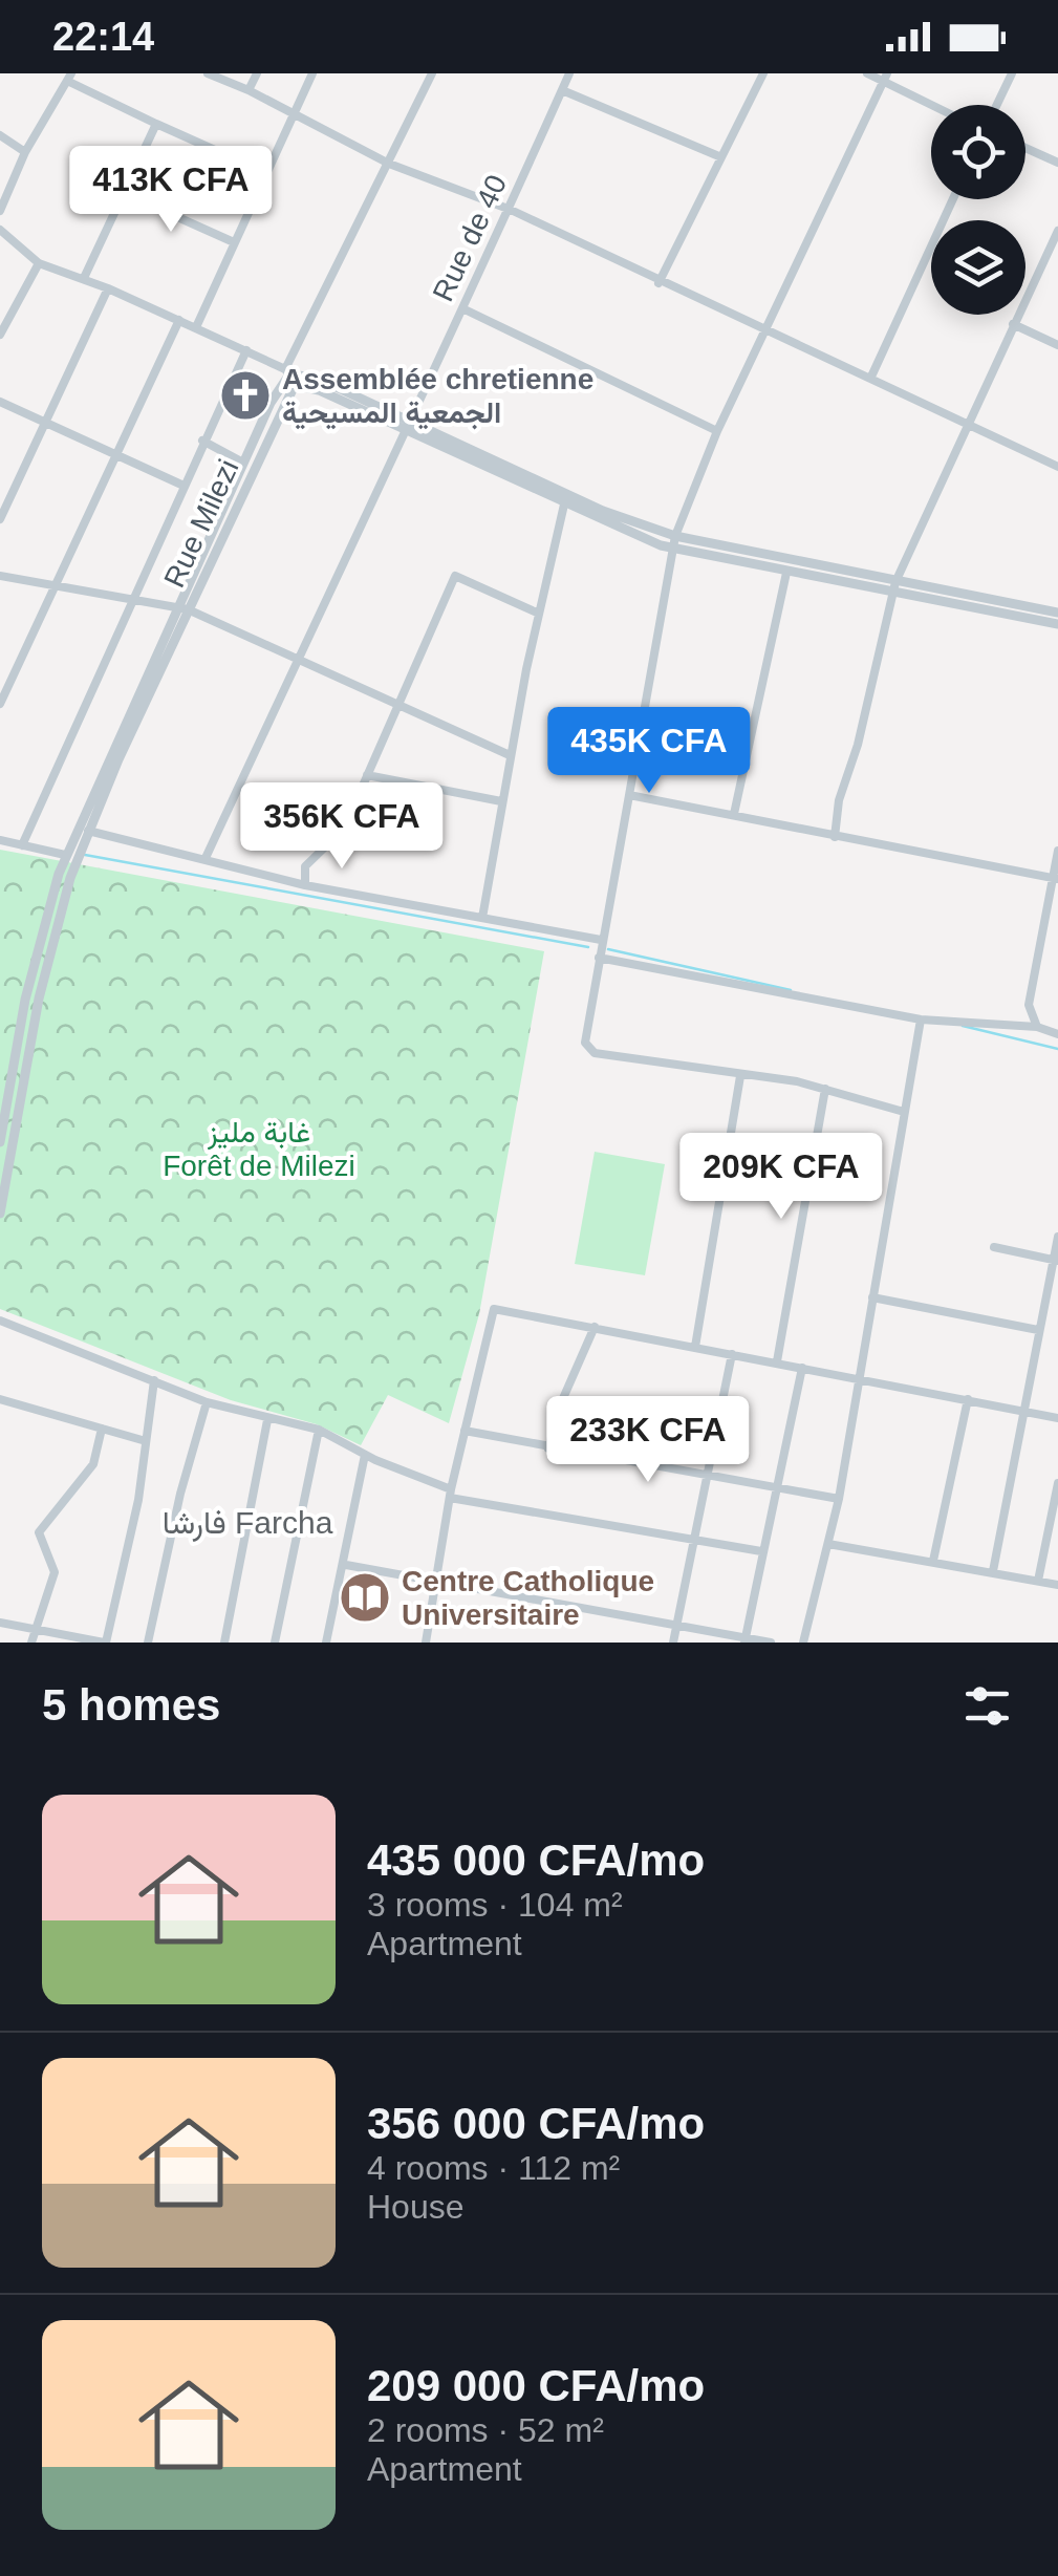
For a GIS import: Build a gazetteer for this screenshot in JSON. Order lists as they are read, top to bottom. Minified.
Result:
{"streets":{"street":["Rue de 40","Rue Milezi"]},"districts":["فارشا Farcha"],"parks":["غابة مليز Forêt de Milezi"],"places":{"church":["Assemblée chretienne الجمعية المسيحية"],"library":["Centre Catholique Universitaire"]},"page":{"status":"22:14","price":["413K CFA","435K CFA","356K CFA","209K CFA","233K CFA"],"heading":"5 homes","list":[{"name":"435 000 CFA/mo","note":"3 rooms · 104 m² · Apartment"},{"name":"356 000 CFA/mo","note":"4 rooms · 112 m² · House"},{"name":"209 000 CFA/mo","note":"2 rooms · 52 m² · Apartment"}]}}
